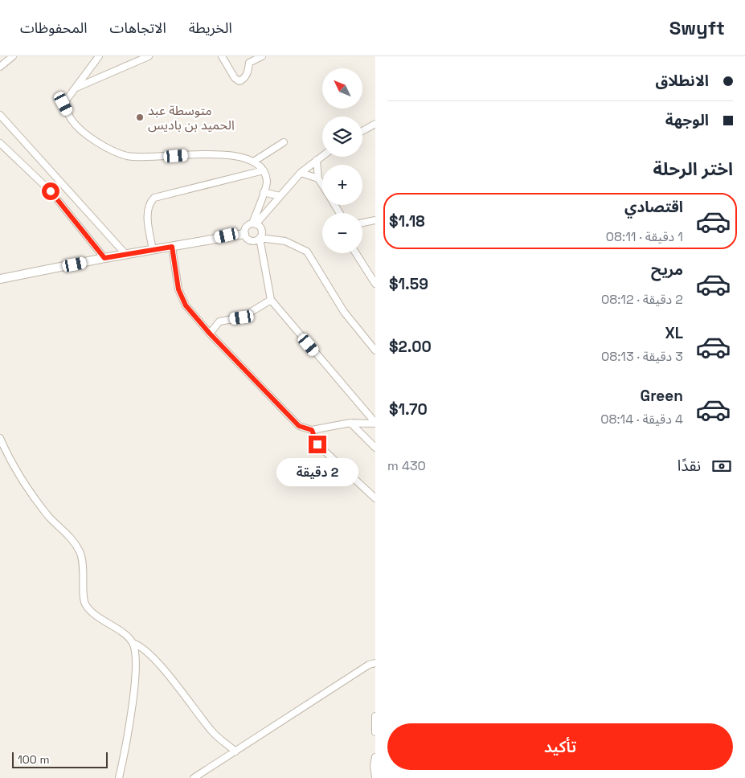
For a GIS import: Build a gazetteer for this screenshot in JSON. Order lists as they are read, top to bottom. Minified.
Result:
{"places":["متوسطة عبد الحميد بن باديس"],"scale_bar":"100 m","north":"top left","page":{"header":"Swyft","nav":["الخريطة","الاتجاهات","المحفوظات"],"banner":["الانطلاق","الوجهة"],"map_buttons":["+","−"],"heading":"اختر الرحلة","list":[{"name":"اقتصادي","note":"1 دقيقة · 08:11","value":"$1.18"},{"name":"مريح","note":"2 دقيقة · 08:12","value":"$1.59"},{"name":"XL","note":"3 دقيقة · 08:13","value":"$2.00"},{"name":"Green","note":"4 دقيقة · 08:14","value":"$1.70"}],"pay":["نقدًا","430 m"],"bubble":"2 دقيقة","buttons":"تأكيد","scale":"100 m"}}
